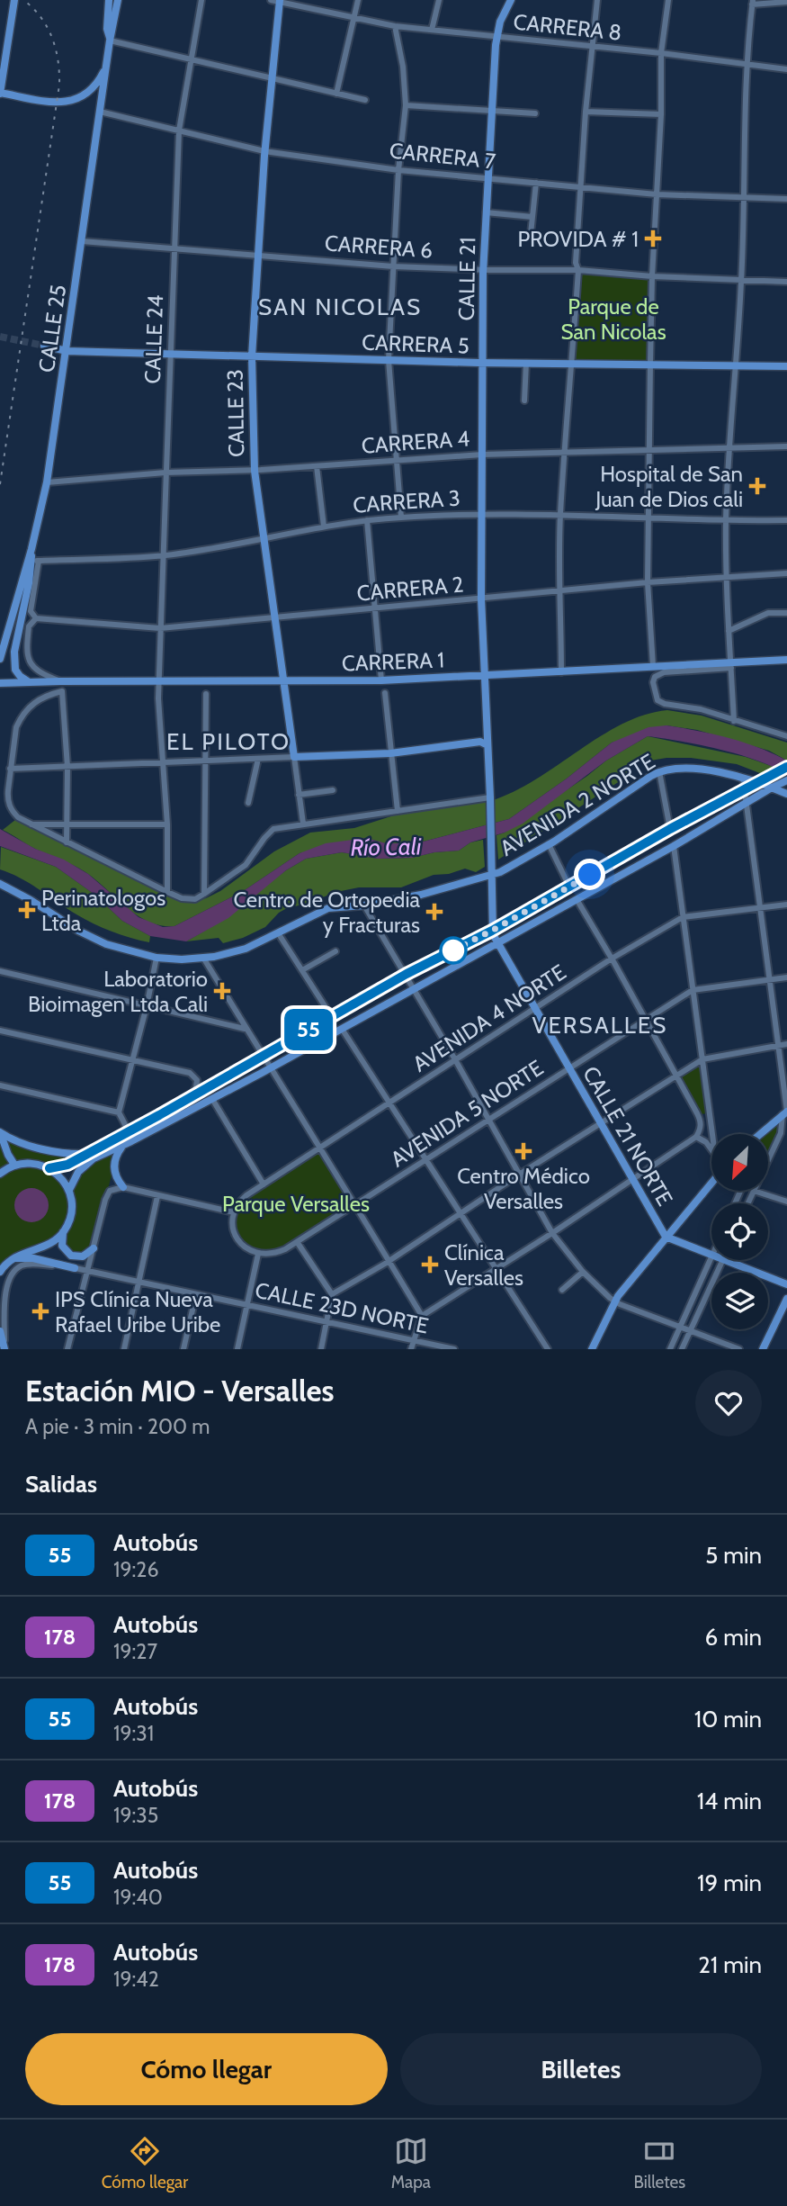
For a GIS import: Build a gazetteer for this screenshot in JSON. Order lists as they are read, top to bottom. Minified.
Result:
{"streets":{"main road":["CALLE 21","CALLE 25","CARRERA 5","CALLE 23","CARRERA 1","AVENIDA 2 NORTE","CALLE 21 NORTE"],"street":["CARRERA 8","CARRERA 7","CARRERA 6","CALLE 24","CARRERA 4","CARRERA 3","CARRERA 2","AVENIDA 4 NORTE","AVENIDA 5 NORTE","CALLE 23D NORTE"]},"crossings":[["CARRERA 8","CALLE 21"],["CARRERA 8","CALLE 23"],["CARRERA 7","CALLE 21"],["CARRERA 7","CALLE 25"],["CARRERA 7","CALLE 24"],["CARRERA 7","CALLE 23"],["CARRERA 6","CALLE 21"],["CARRERA 6","CALLE 25"],["CARRERA 6","CALLE 24"],["CARRERA 6","CALLE 23"],["CALLE 21","CARRERA 5"],["CALLE 21","CARRERA 4"],["CALLE 21","CARRERA 3"],["CALLE 21","CARRERA 2"],["CALLE 21","CARRERA 1"],["CALLE 21","CALLE 21 NORTE"],["CALLE 25","CARRERA 5"],["CALLE 25","CARRERA 4"],["CALLE 24","CARRERA 5"],["CALLE 24","CARRERA 4"],["CALLE 24","CARRERA 3"],["CALLE 24","CARRERA 2"],["CALLE 24","CARRERA 1"],["CARRERA 5","CALLE 23"],["CALLE 23","CARRERA 4"],["CALLE 23","CARRERA 3"],["CALLE 23","CARRERA 2"],["CALLE 23","CARRERA 1"],["CARRERA 1","CALLE 21 NORTE"],["AVENIDA 2 NORTE","CALLE 21 NORTE"],["AVENIDA 4 NORTE","CALLE 21 NORTE"],["AVENIDA 5 NORTE","CALLE 21 NORTE"]],"districts":["SAN NICOLAS","EL PILOTO","VERSALLES"],"water":["Río Cali"],"parks":["Parque de San Nicolas","Parque Versalles"],"places":{"health":["PROVIDA # 1","Hospital de San Juan de Dios cali","Perinatologos Ltda","Centro de Ortopedia y Fracturas","Laboratorio Bioimagen Ltda Cali","Centro Médico Versalles","Clínica Versalles","IPS Clínica Nueva Rafael Uribe Uribe"]},"lines":["bus line 55"],"north":"bottom left","page":{"on_map":"55","heading":[["Estación MIO - Versalles","A pie · 3 min · 200 m"],"Salidas"],"list":[{"mark":"55","name":"Autobús","note":"19:26","value":"5 min"},{"mark":"178","name":"Autobús","note":"19:27","value":"6 min"},{"mark":"55","name":"Autobús","note":"19:31","value":"10 min"},{"mark":"178","name":"Autobús","note":"19:35","value":"14 min"},{"mark":"55","name":"Autobús","note":"19:40","value":"19 min"},{"mark":"178","name":"Autobús","note":"19:42","value":"21 min"}],"buttons":["Cómo llegar","Billetes"],"tabs":["Cómo llegar","Mapa","Billetes"]}}
